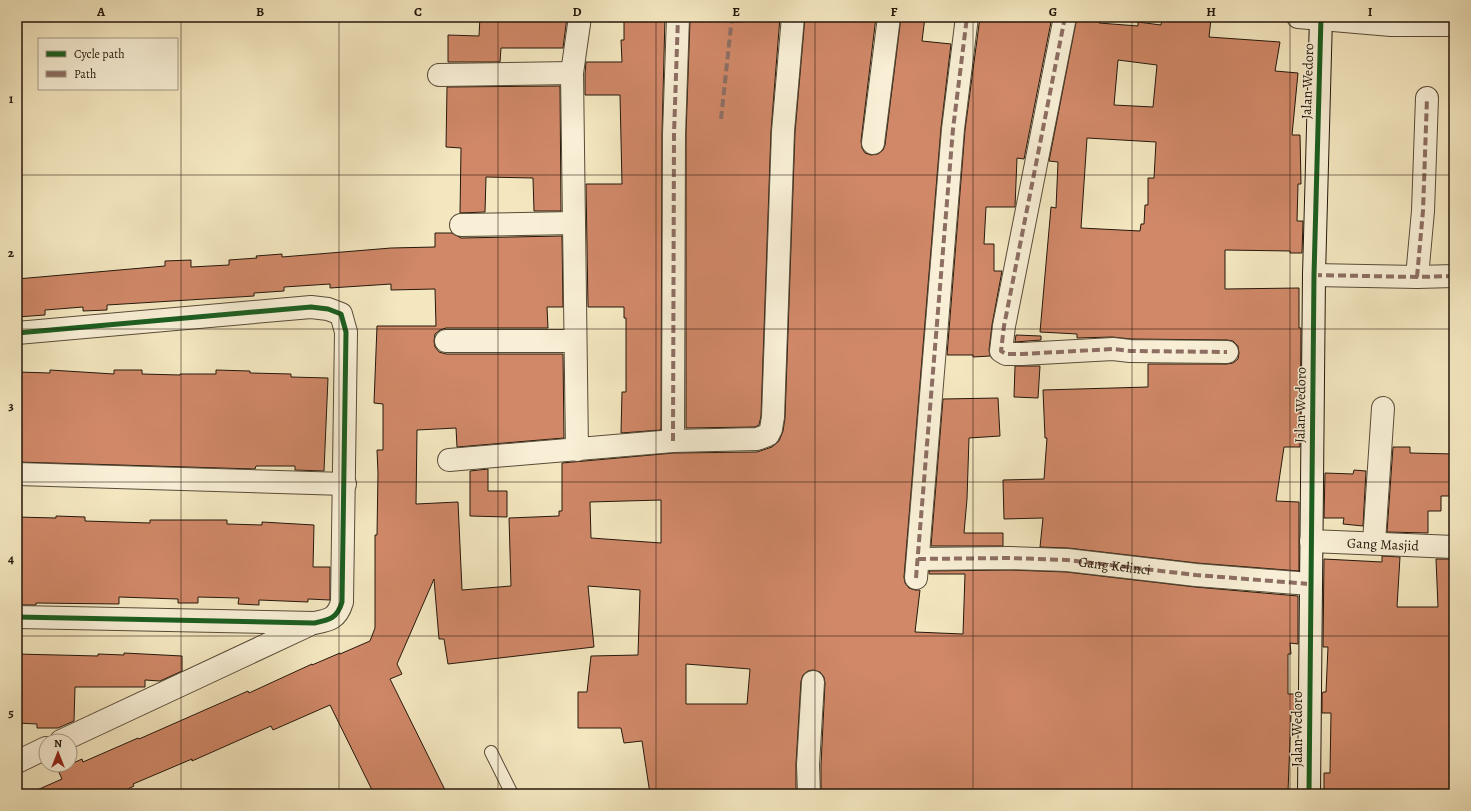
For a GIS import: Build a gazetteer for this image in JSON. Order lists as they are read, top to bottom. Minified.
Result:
{"streets":{"street":["Jalan Wedoro","Gang Masjid","Gang Kelinci"]},"crossings":[["Jalan Wedoro","Gang Masjid"],["Jalan Wedoro","Gang Kelinci"]],"legend":["Cycle path","Path"],"north":"top","grid":{"columns":["A","B","C","D","E","F","G","H","I"],"rows":["1","2","3","4","5"]}}
